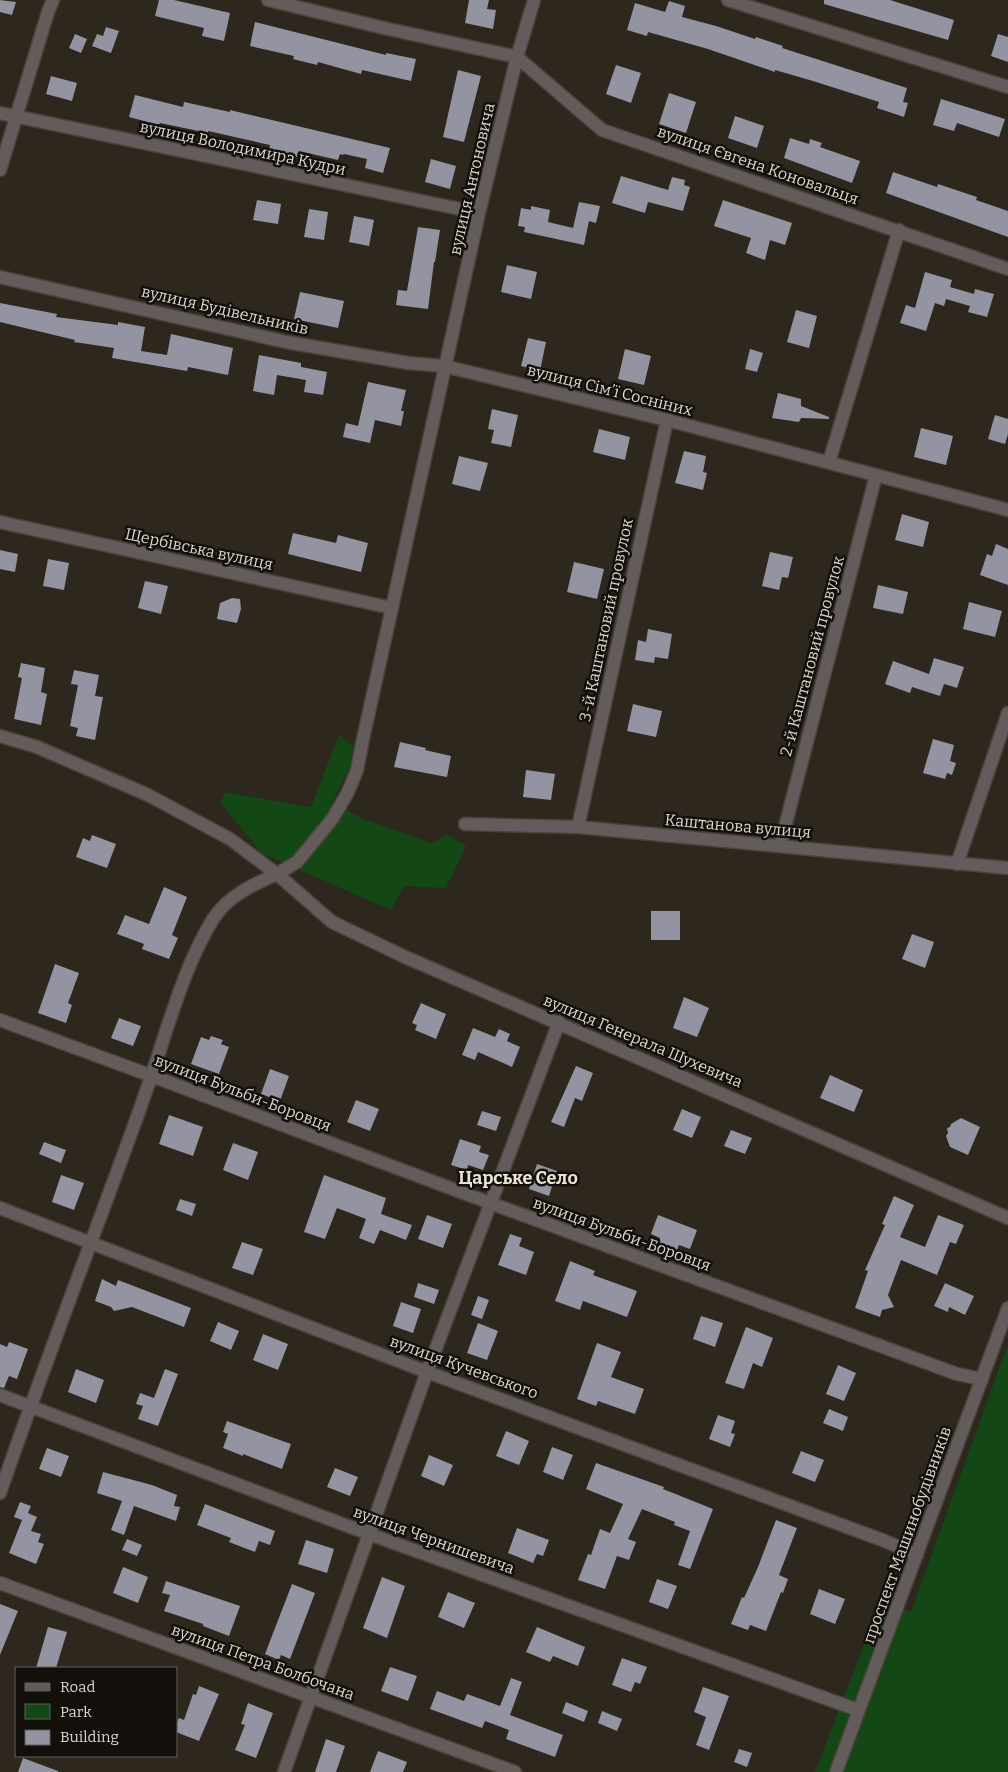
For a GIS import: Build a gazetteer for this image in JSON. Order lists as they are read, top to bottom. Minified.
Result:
{"streets":{"street":["вулиця Володимира Кудри","вулиця Євгена Коновальця","вулиця Антоновича","вулиця Будівельників","вулиця Сім’ї Сосніних","Щербівська вулиця","3-й Каштановий провулок","2-й Каштановий провулок","Каштанова вулиця","вулиця Генерала Шухевича","вулиця Бульби-Боровця","вулиця Кучевського","проспект Машинобудівників","вулиця Чернишевича","вулиця Петра Болбочана"]},"crossings":[["вулиця Володимира Кудри","вулиця Антоновича"],["вулиця Євгена Коновальця","вулиця Антоновича"],["вулиця Антоновича","вулиця Будівельників"],["вулиця Антоновича","вулиця Сім’ї Сосніних"],["вулиця Будівельників","вулиця Сім’ї Сосніних"],["вулиця Сім’ї Сосніних","3-й Каштановий провулок"],["вулиця Сім’ї Сосніних","2-й Каштановий провулок"],["3-й Каштановий провулок","Каштанова вулиця"],["2-й Каштановий провулок","Каштанова вулиця"],["вулиця Бульби-Боровця","проспект Машинобудівників"],["вулиця Кучевського","проспект Машинобудівників"],["проспект Машинобудівників","вулиця Чернишевича"]],"districts":["Царське Село"],"legend":["Road","Park","Building"]}
